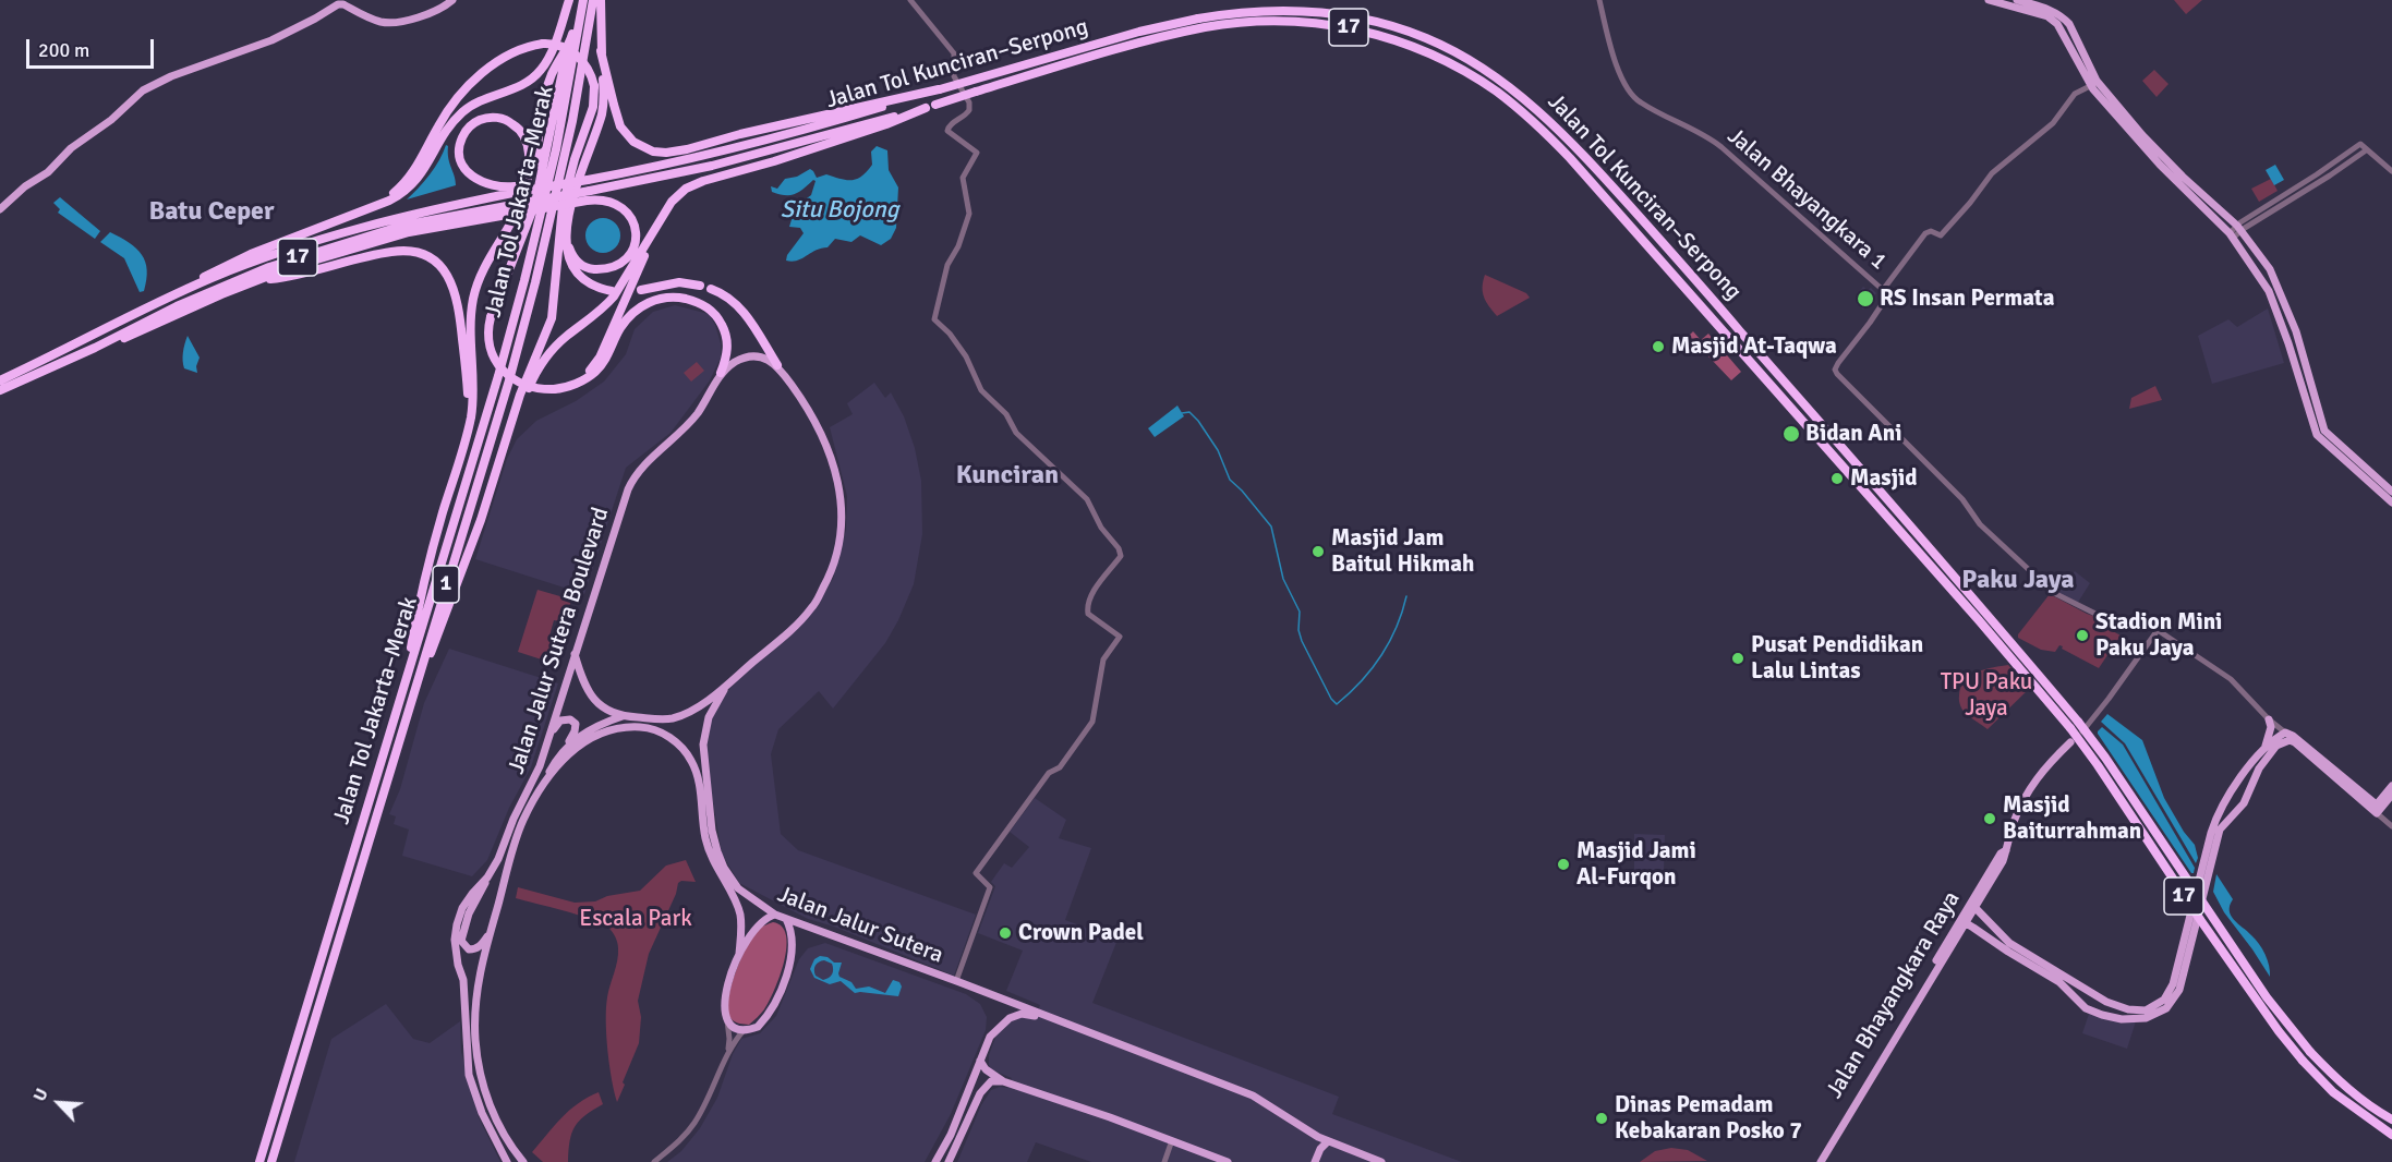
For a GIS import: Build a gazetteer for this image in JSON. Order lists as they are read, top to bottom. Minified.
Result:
{"streets":{"highway":["17","Jalan Tol Kunciran–Serpong","Jalan Tol Jakarta–Merak","1"],"main road":["Jalan Jalur Sutera Boulevard","Jalan Jalur Sutera","Jalan Bhayangkara Raya"],"street":["Jalan Bhayangkara 1"]},"crossings":[["17","Jalan Tol Kunciran–Serpong"],["Jalan Bhayangkara 1","Jalan Bhayangkara Raya"],["Jalan Jalur Sutera Boulevard","Jalan Jalur Sutera"]],"districts":["Batu Ceper","Kunciran","Paku Jaya"],"water":["Situ Bojong"],"parks":["TPU Paku Jaya","Escala Park"],"places":["RS Insan Permata","Masjid At-Taqwa","Bidan Ani","Masjid","Masjid Jam Baitul Hikmah","Stadion Mini Paku Jaya","Pusat Pendidikan Lalu Lintas","Masjid Baiturrahman","Masjid Jami Al-Furqon","Crown Padel","Dinas Pemadam Kebakaran Posko 7"],"scale_bar":"200 m","north":"top left"}
